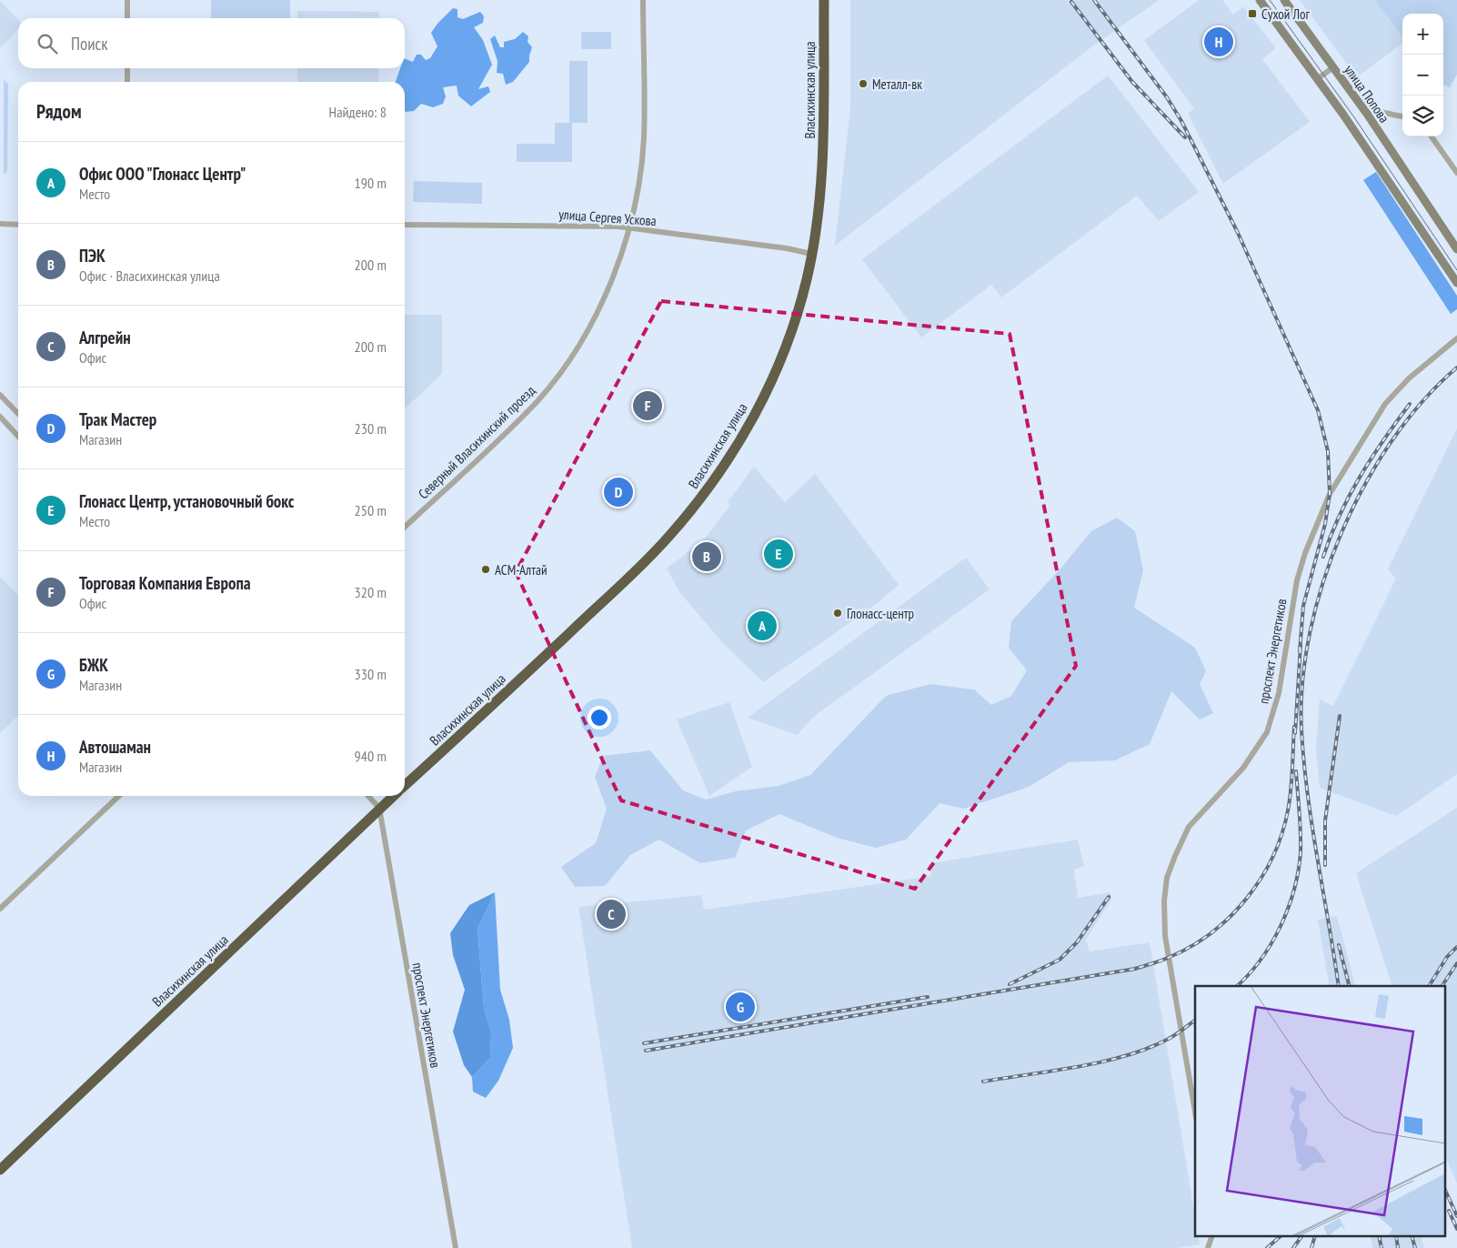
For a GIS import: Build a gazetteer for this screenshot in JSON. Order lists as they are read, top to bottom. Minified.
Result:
{"streets":{"highway":["Власихинская улица"],"main road":["улица Попова"],"street":["улица Сергея Ускова","Северный Власихинский проезд","проспект Энергетиков"]},"crossings":[["Власихинская улица","улица Сергея Ускова"],["Власихинская улица","проспект Энергетиков"],["улица Сергея Ускова","Северный Власихинский проезд"]],"places":{"transit":["Сухой Лог"],"other":["Металл-вк","АСМ-Алтай","Глонасс-центр"]},"page":{"map_buttons":["+","−"],"search":"Поиск","pins":["H","F","D","E","B","A","C","G"],"heading":["Рядом","Найдено: 8"],"list":[{"mark":"A","name":"Офис ООО \"Глонасс Центр\"","note":"Место","value":"190 m"},{"mark":"B","name":"ПЭК","note":"Офис · Власихинская улица","value":"200 m"},{"mark":"C","name":"Алгрейн","note":"Офис","value":"200 m"},{"mark":"D","name":"Трак Мастер","note":"Магазин","value":"230 m"},{"mark":"E","name":"Глонасс Центр, установочный бокс","note":"Место","value":"250 m"},{"mark":"F","name":"Торговая Компания Европа","note":"Офис","value":"320 m"},{"mark":"G","name":"БЖК","note":"Магазин","value":"330 m"},{"mark":"H","name":"Автошаман","note":"Магазин","value":"940 m"}]}}
